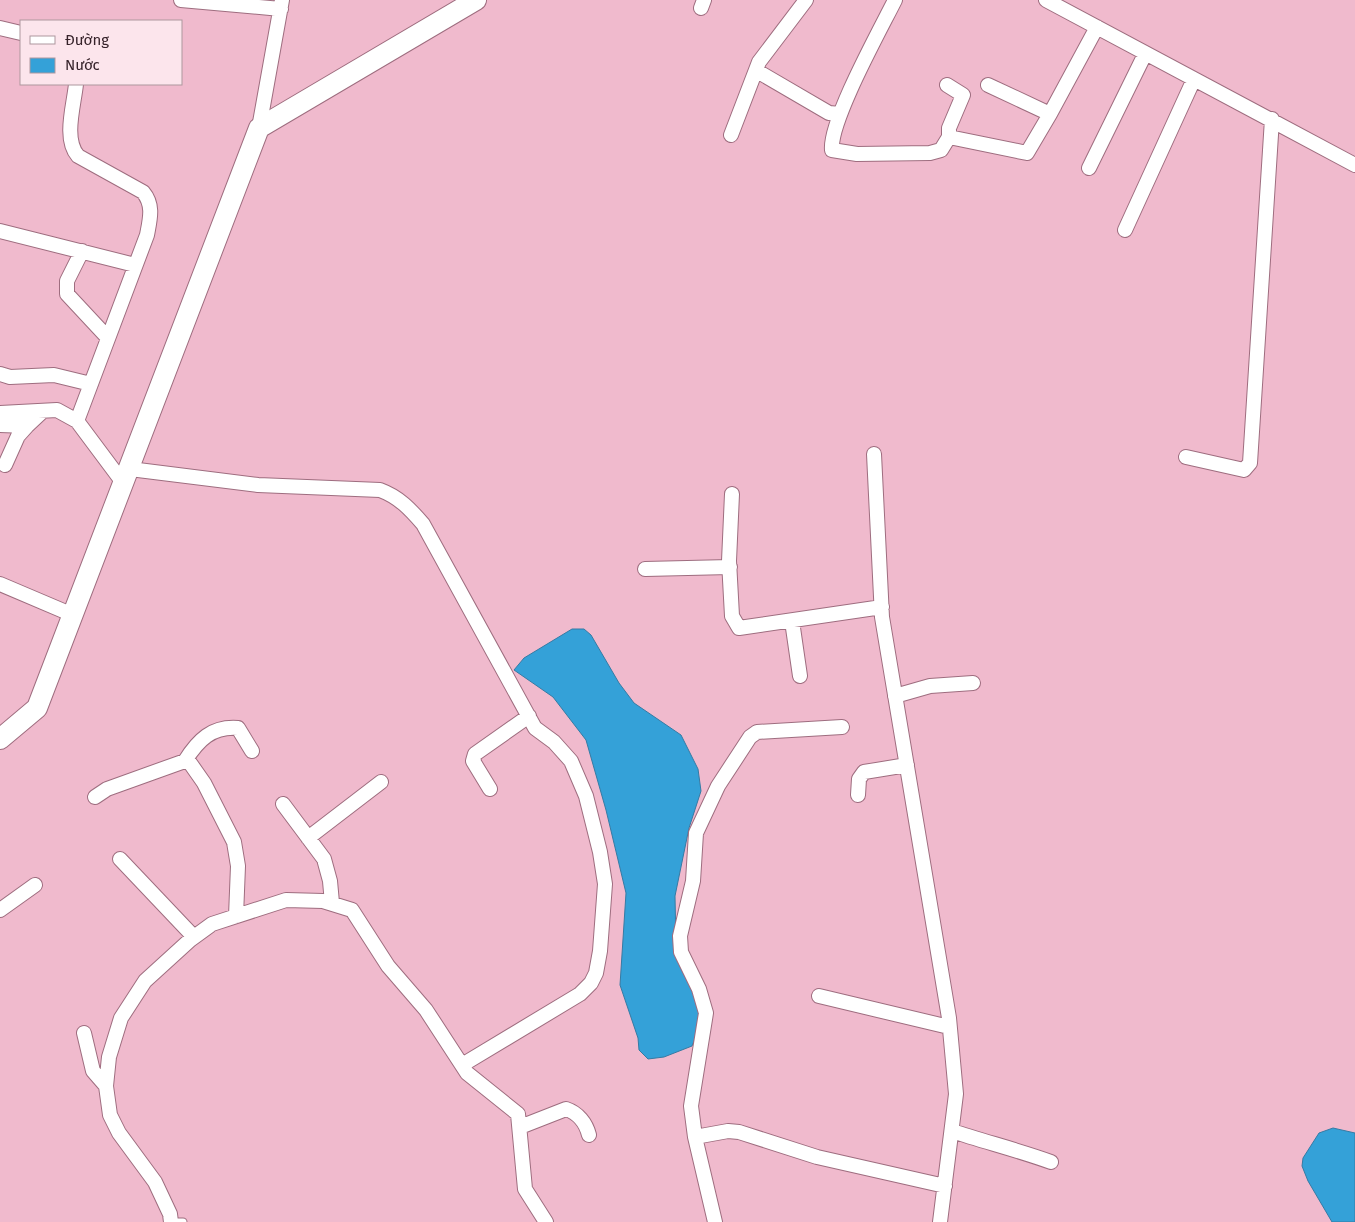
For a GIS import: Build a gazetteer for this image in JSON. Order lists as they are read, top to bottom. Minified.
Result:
{"legend":["Đường","Nước"]}
